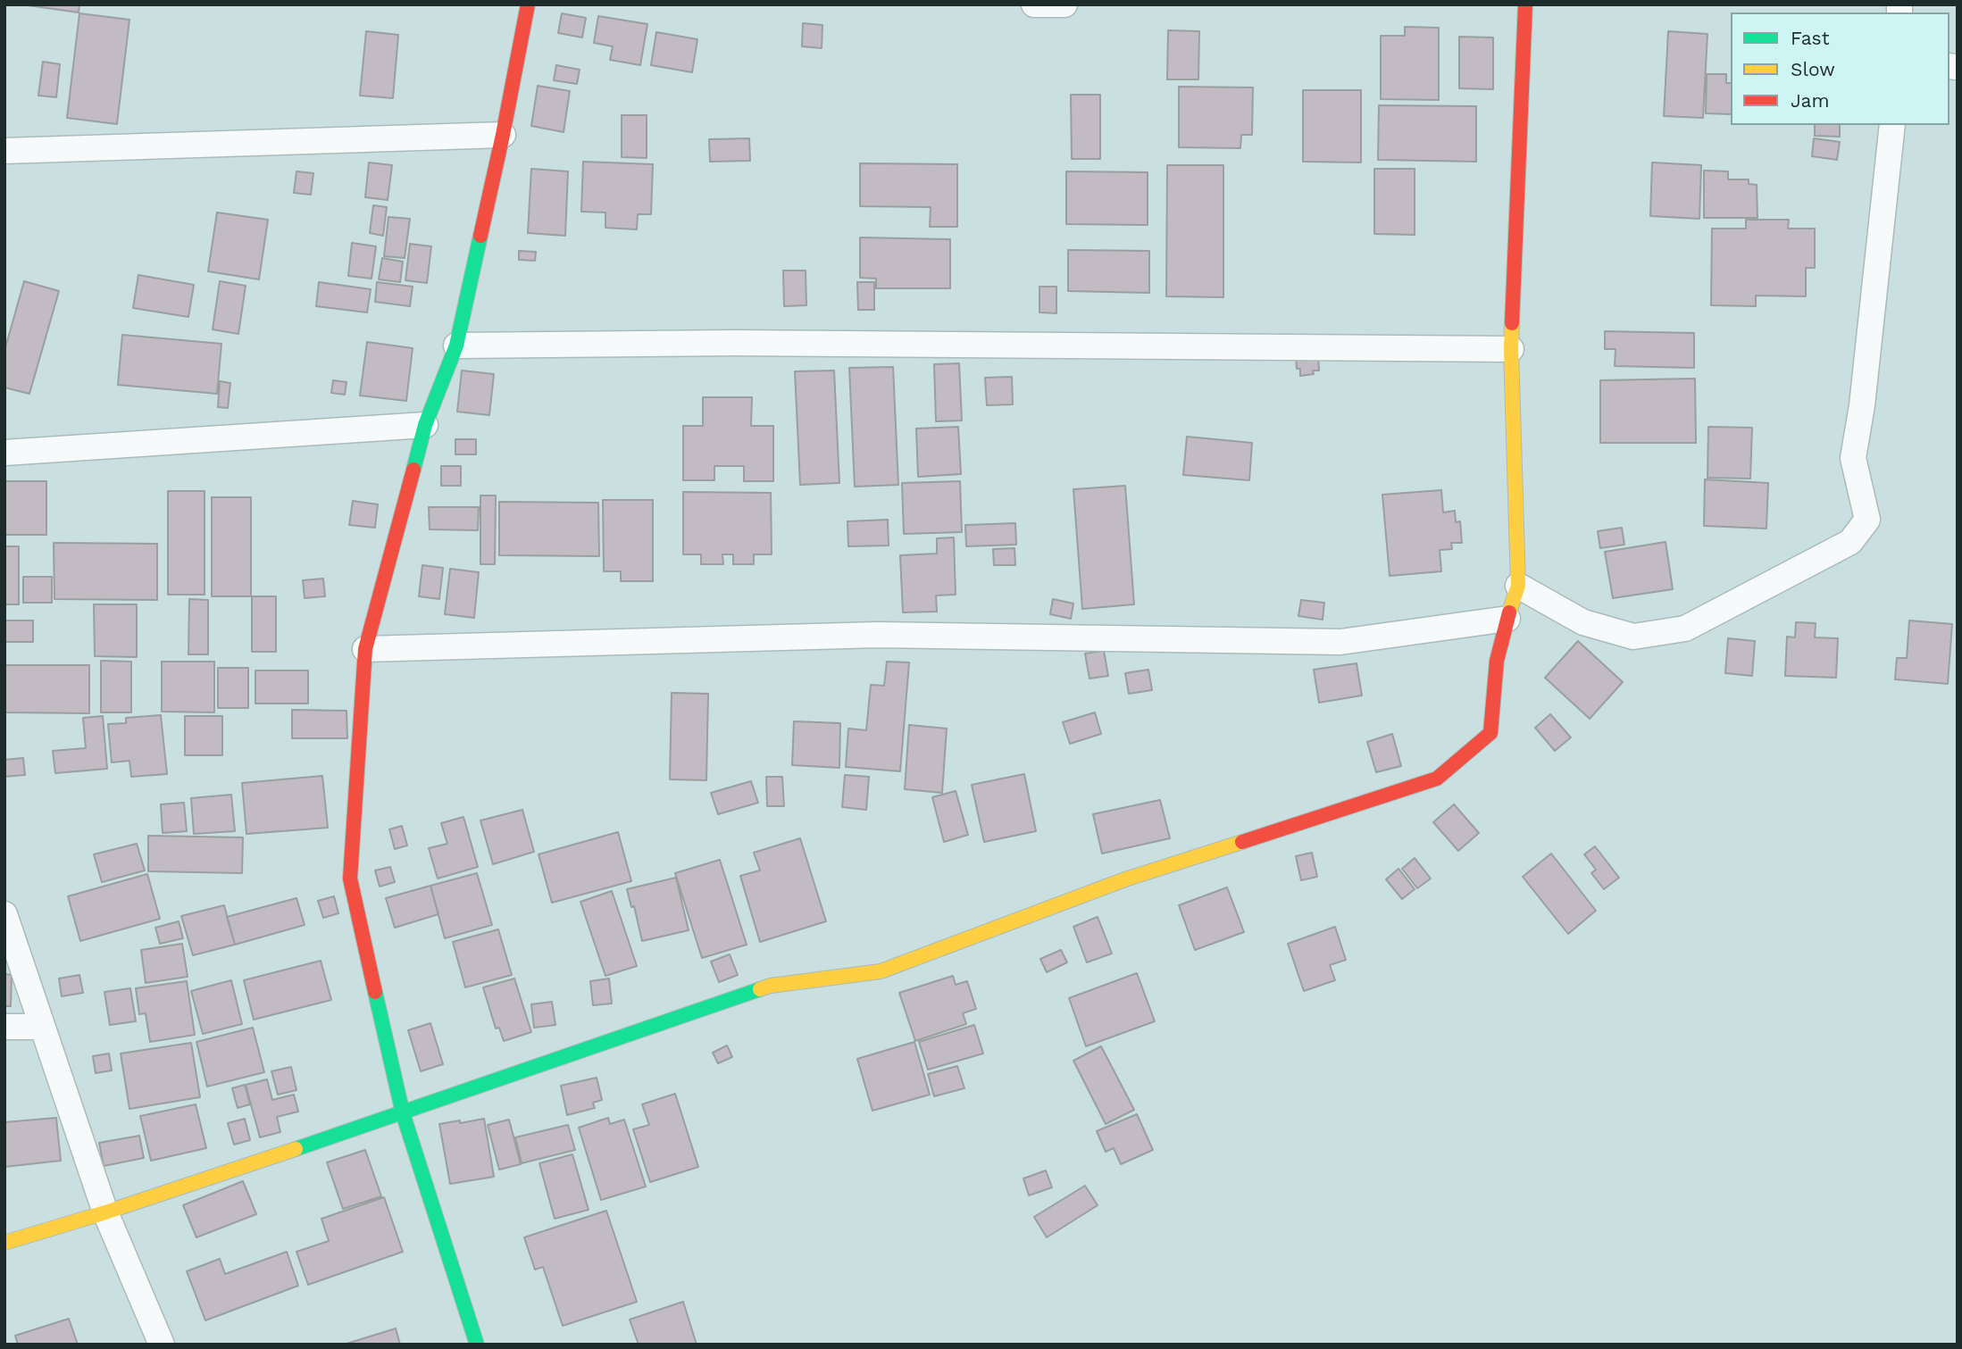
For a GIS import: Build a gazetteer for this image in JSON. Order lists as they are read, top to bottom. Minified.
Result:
{"legend":["Fast","Slow","Jam"]}
